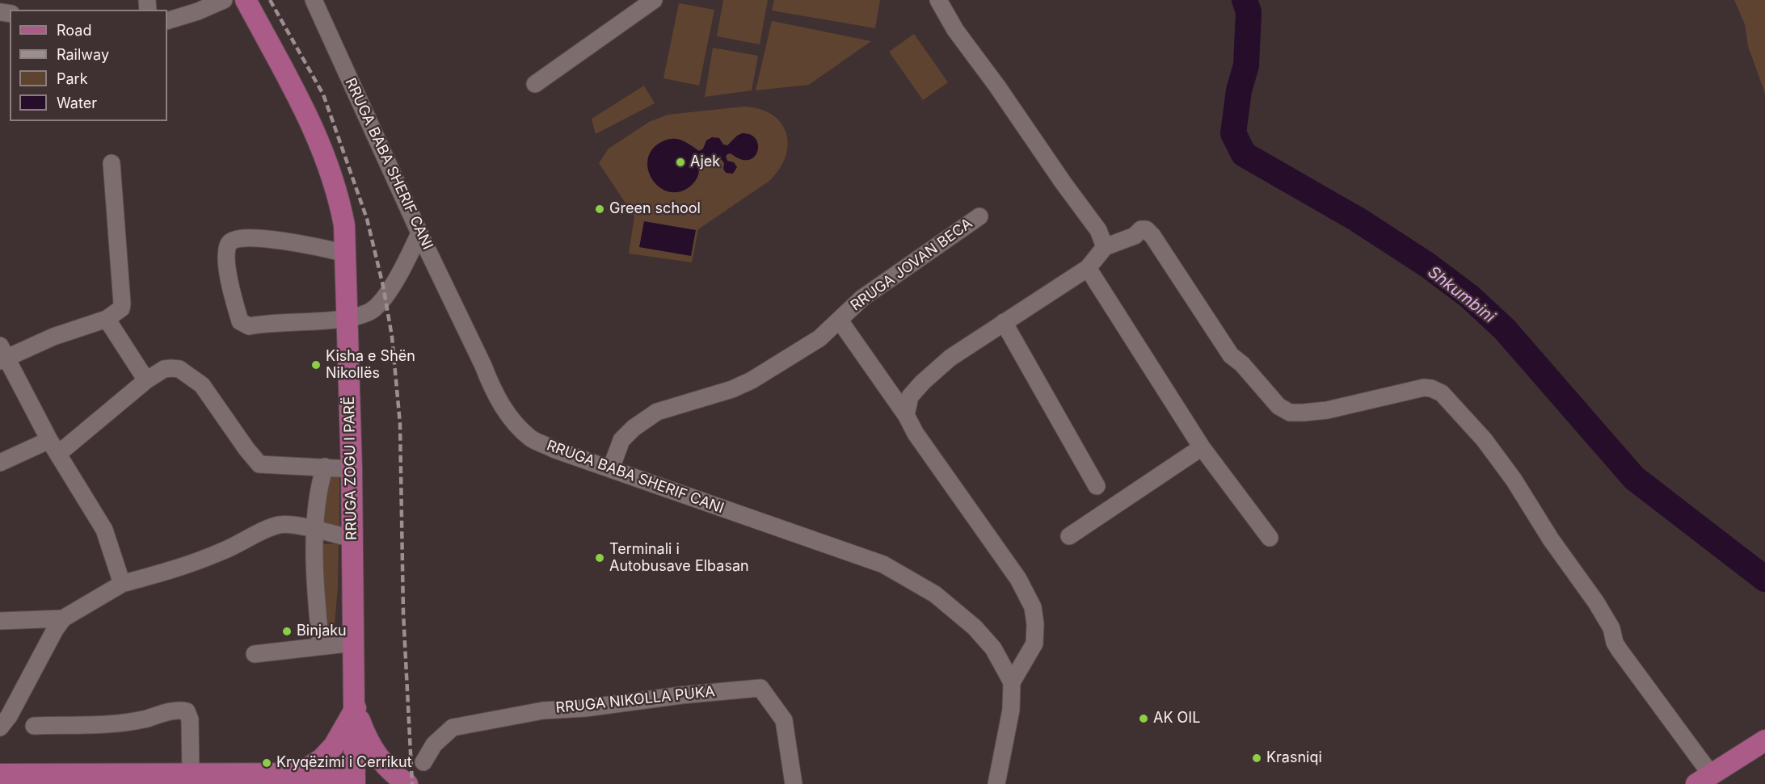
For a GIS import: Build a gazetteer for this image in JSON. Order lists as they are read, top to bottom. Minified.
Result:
{"streets":{"main road":["RRUGA ZOGU I PARË"],"street":["RRUGA BABA SHERIF CANI","RRUGA JOVAN BECA","RRUGA NIKOLLA PUKA"]},"crossings":[["RRUGA BABA SHERIF CANI","RRUGA JOVAN BECA"]],"water":["Shkumbini"],"places":["Ajek","Green school","Kisha e Shën Nikollës","Terminali i Autobusave Elbasan","Binjaku","AK OIL","Krasniqi","Kryqëzimi i Cerrikut"],"legend":["Road","Railway","Park","Water"]}
